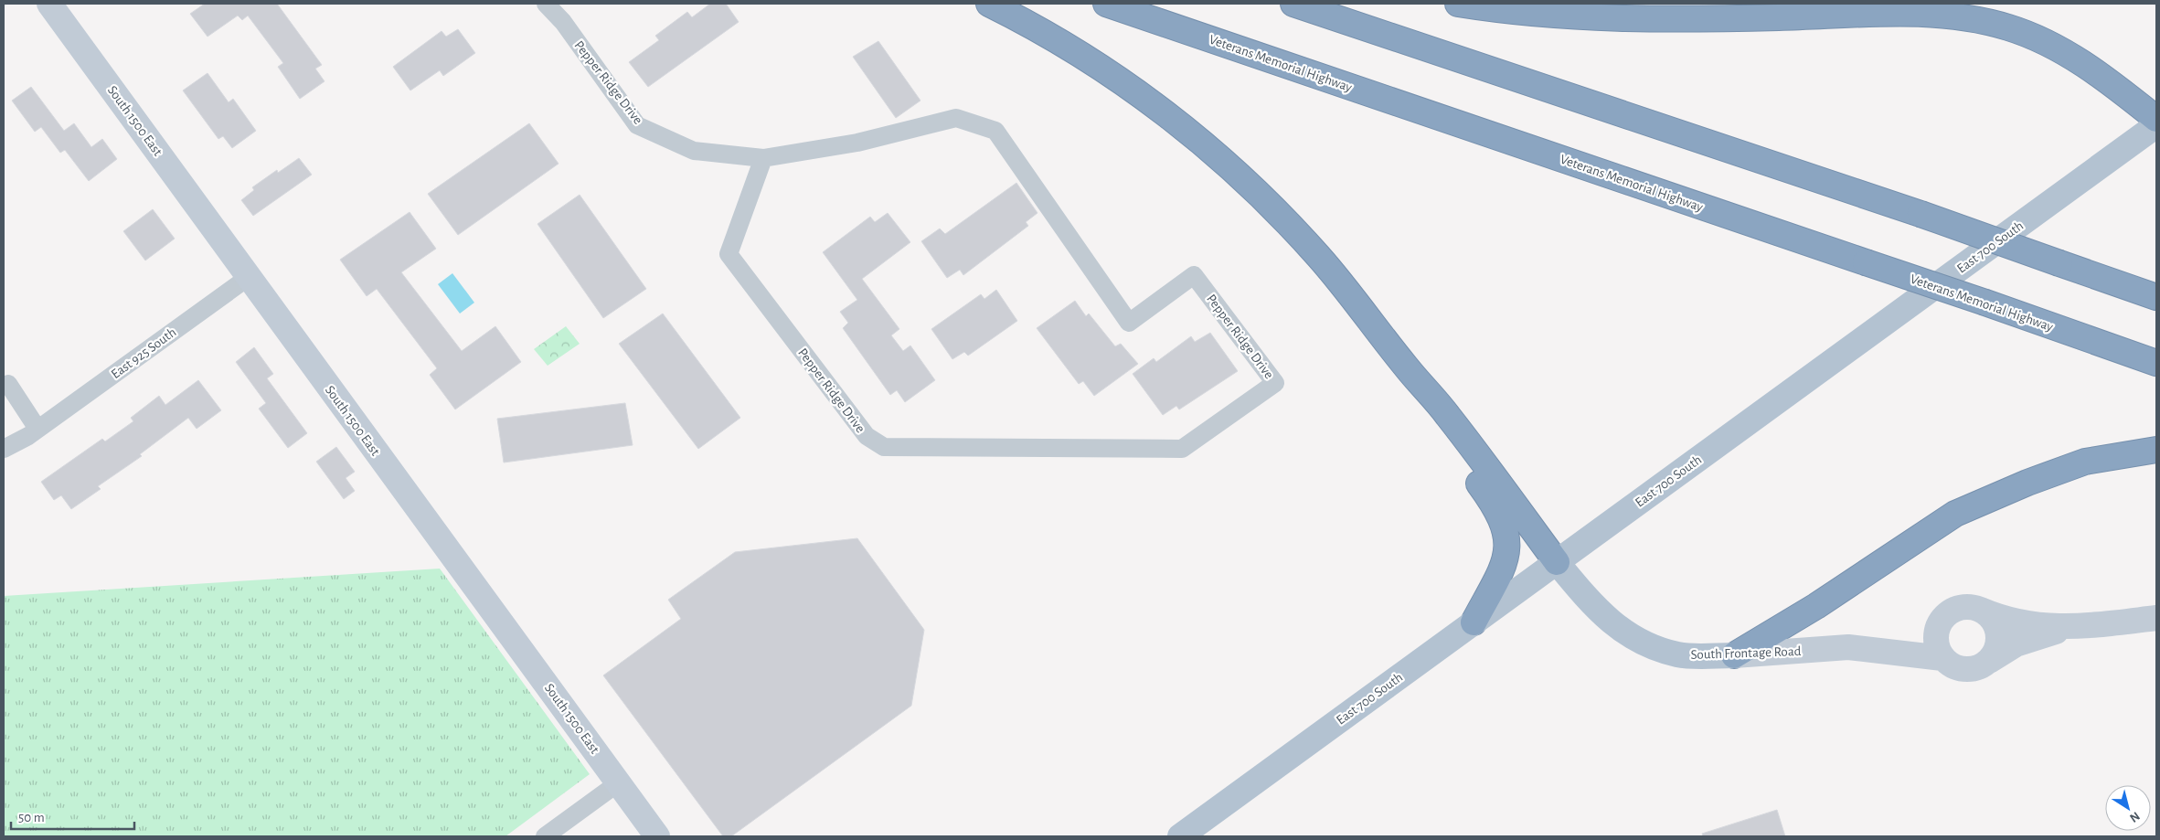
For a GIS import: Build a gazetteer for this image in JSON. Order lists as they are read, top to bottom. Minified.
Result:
{"streets":{"highway":["Veterans Memorial Highway"],"main road":["East 700 South","South Frontage Road"],"street":["Pepper Ridge Drive","South 1500 East","East 925 South"]},"crossings":[["South 1500 East","East 925 South"],["East 700 South","South Frontage Road"]],"scale_bar":"50 m","north":"bottom right"}
